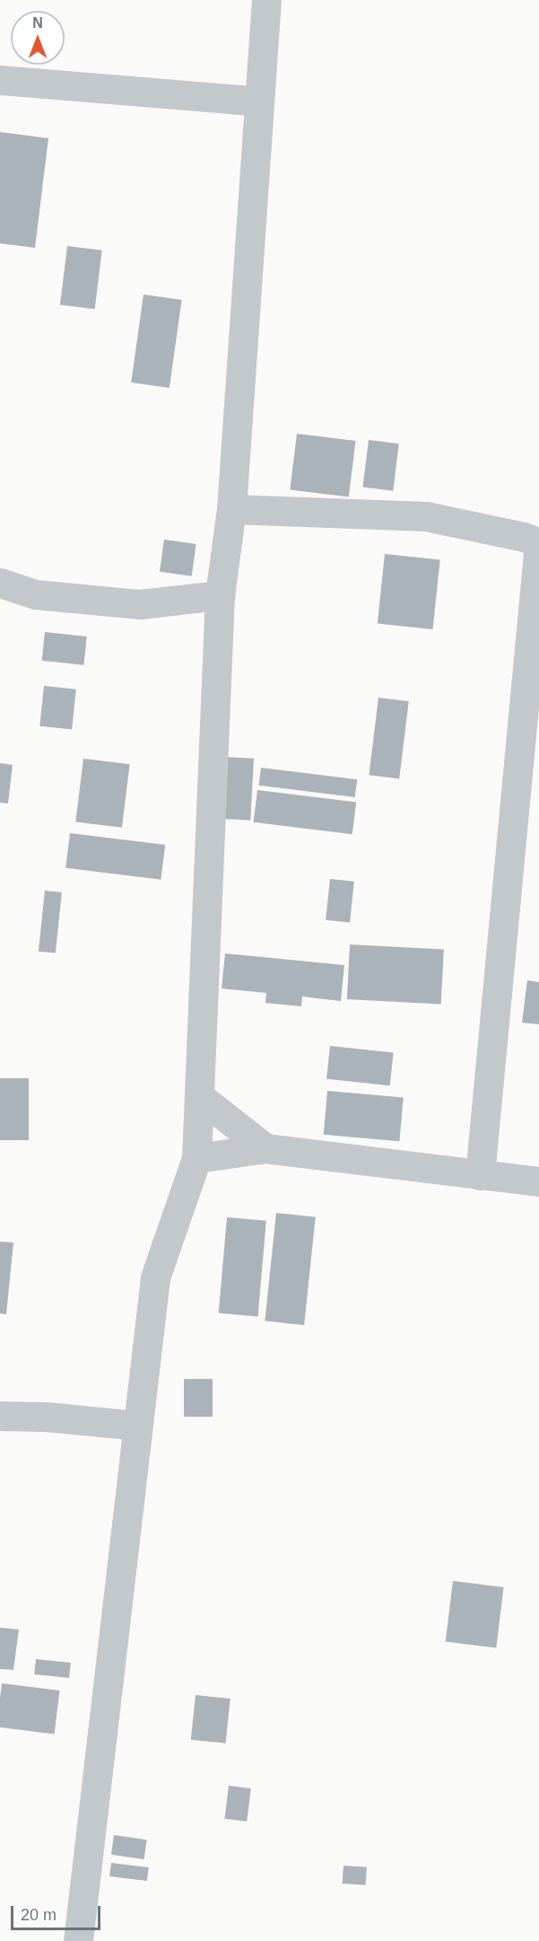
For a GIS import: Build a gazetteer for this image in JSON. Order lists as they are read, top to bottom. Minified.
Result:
{"scale_bar":"20 m","north":"top"}
